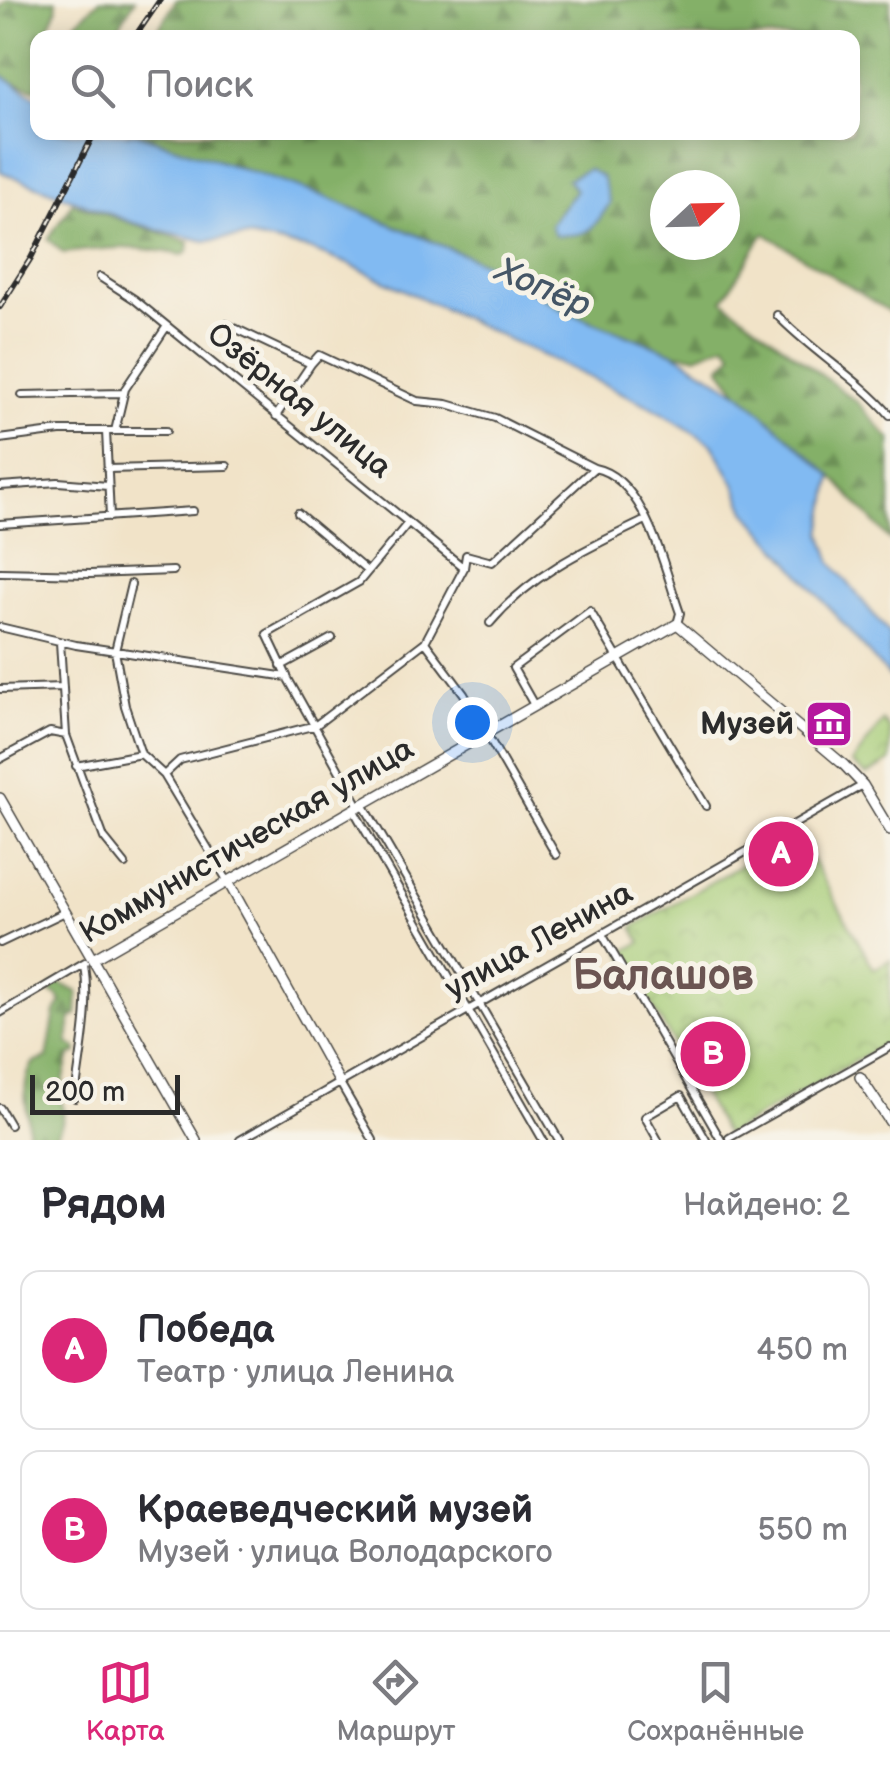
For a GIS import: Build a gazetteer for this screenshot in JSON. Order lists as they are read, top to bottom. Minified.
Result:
{"streets":{"street":["Озёрная улица","Коммунистическая улица","улица Ленина"]},"districts":["Балашов"],"water":["Хопёр"],"places":{"museum":["Музей"]},"scale_bar":"200 m","north":"right","page":{"search":"Поиск","pins":["A","B"],"scale":"200 m","heading":["Рядом","Найдено: 2"],"list":[{"mark":"A","name":"Победа","note":"Театр · улица Ленина","value":"450 m"},{"mark":"B","name":"Краеведческий музей","note":"Музей · улица Володарского","value":"550 m"}],"nav":["Карта","Маршрут","Сохранённые"]}}
